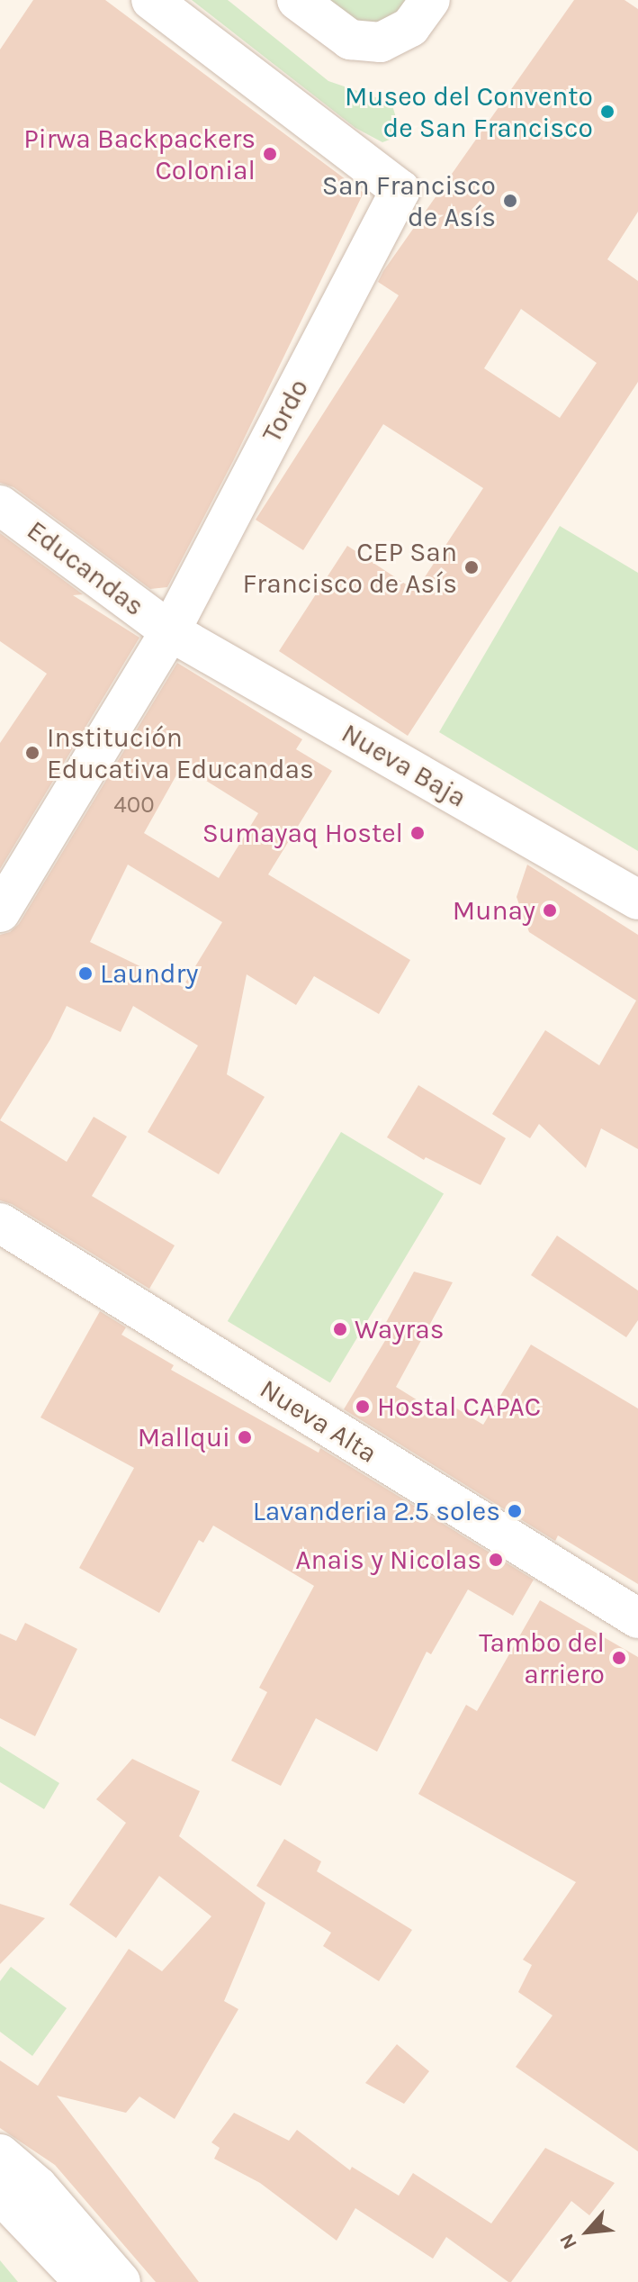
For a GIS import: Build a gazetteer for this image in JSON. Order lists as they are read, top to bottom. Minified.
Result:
{"streets":{"street":["Tordo","Educandas","Nueva Baja","Nueva Alta"]},"crossings":[["Tordo","Educandas"],["Tordo","Nueva Baja"],["Educandas","Nueva Baja"]],"places":["Museo del Convento de San Francisco","Pirwa Backpackers Colonial","San Francisco de Asís","CEP San Francisco de Asís","Institución Educativa Educandas","Sumayaq Hostel","Munay","Laundry","Wayras","Hostal CAPAC","Mallqui","Lavanderia 2.5 soles","Anais y Nicolas","Tambo del arriero"],"house_numbers":["400"],"north":"bottom left"}
